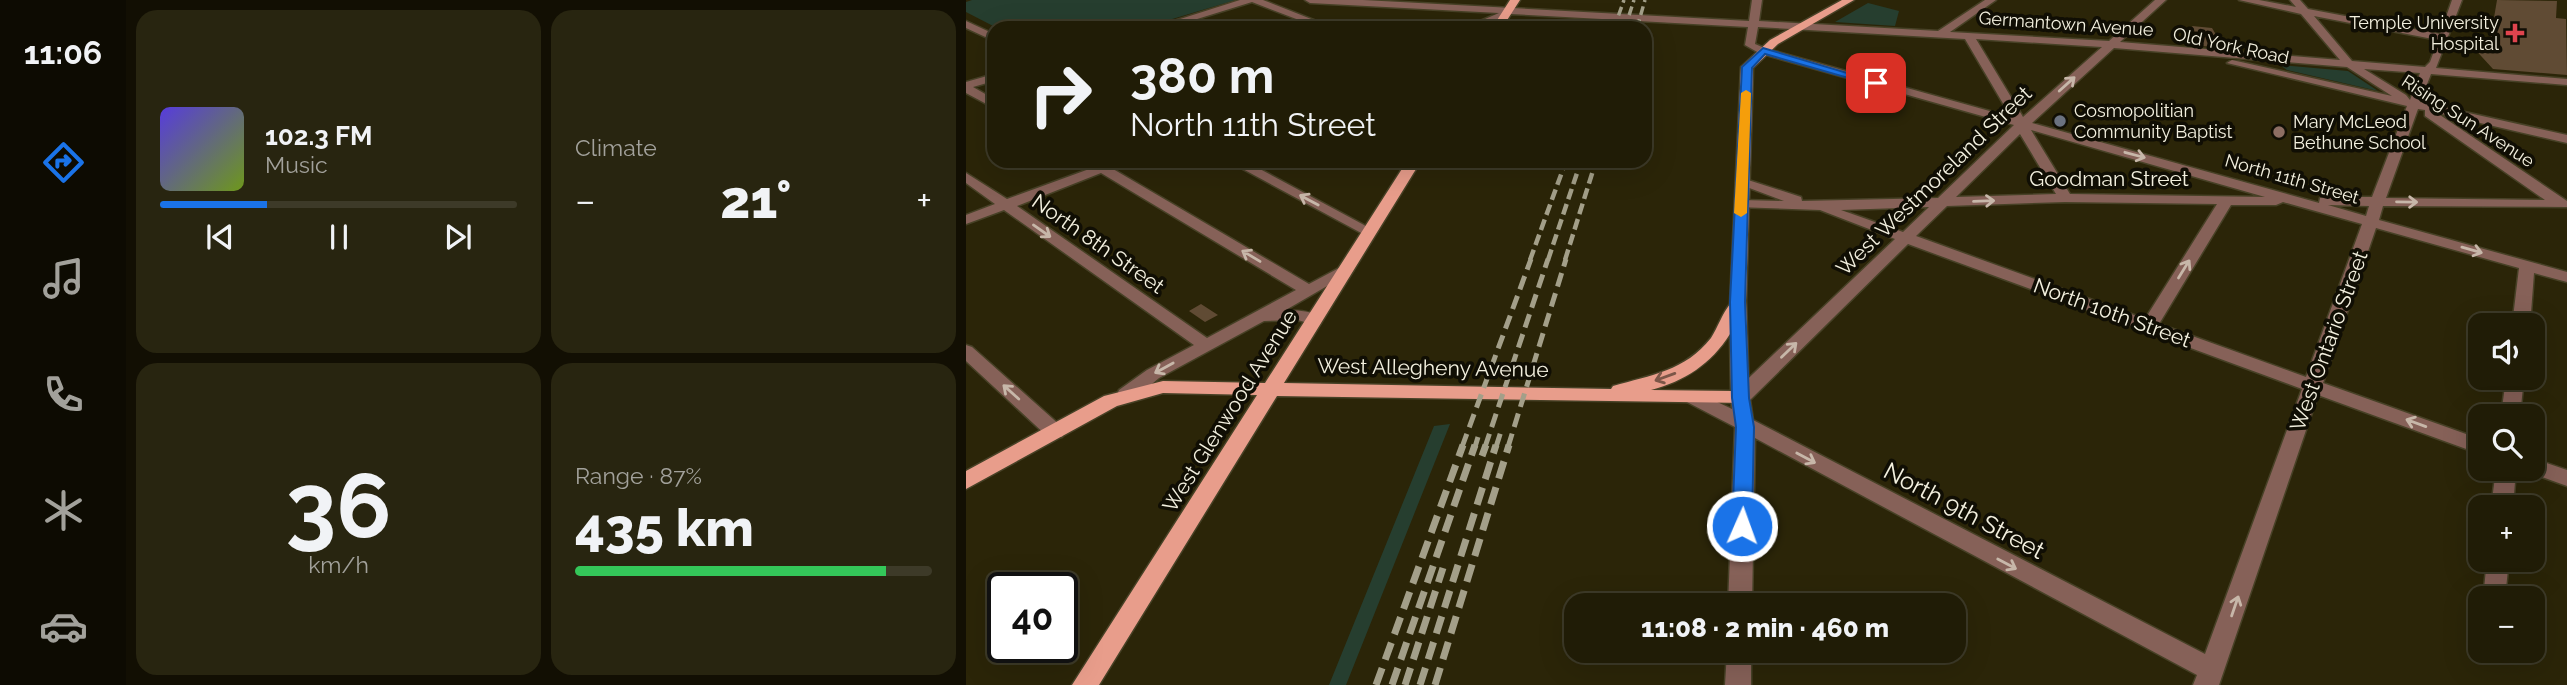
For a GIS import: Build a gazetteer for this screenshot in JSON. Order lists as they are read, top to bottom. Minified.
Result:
{"streets":{"main road":["West Allegheny Avenue","West Glenwood Avenue"],"street":["Germantown Avenue","Old York Road","Rising Sun Avenue","Goodman Street","North 11th Street","West Westmoreland Street","North 8th Street","North 10th Street","West Ontario Street","North 9th Street"]},"crossings":[["Germantown Avenue","Old York Road"],["Germantown Avenue","Rising Sun Avenue"],["Germantown Avenue","West Westmoreland Street"],["Germantown Avenue","West Ontario Street"],["Old York Road","Rising Sun Avenue"],["Old York Road","West Ontario Street"],["Rising Sun Avenue","Goodman Street"],["Rising Sun Avenue","West Ontario Street"],["Goodman Street","North 11th Street"],["Goodman Street","West Westmoreland Street"],["Goodman Street","North 10th Street"],["Goodman Street","West Ontario Street"],["North 11th Street","West Westmoreland Street"],["North 11th Street","West Ontario Street"],["West Westmoreland Street","North 10th Street"],["West Westmoreland Street","West Allegheny Avenue"],["North 8th Street","West Allegheny Avenue"],["North 10th Street","West Ontario Street"],["West Ontario Street","North 9th Street"],["West Allegheny Avenue","West Glenwood Avenue"],["West Allegheny Avenue","North 9th Street"]],"one_way":["Goodman Street","North 11th Street","West Westmoreland Street","West Ontario Street","North 9th Street"],"places":{"health":["Temple University Hospital"],"other":["Cosmopolitian Community Baptist","Mary McLeod Bethune School"]},"page":{"tabs":"11:06","tile":["Climate",["36","km/h"],["Range · 87%","435 km"]],"turn":["380 m","North 11th Street"],"song":["102.3 FM","Music"],"heat":["−","21°","+"],"map_buttons":["+","−"],"limit":"40","trip":"11:08 · 2 min · 460 m"}}
